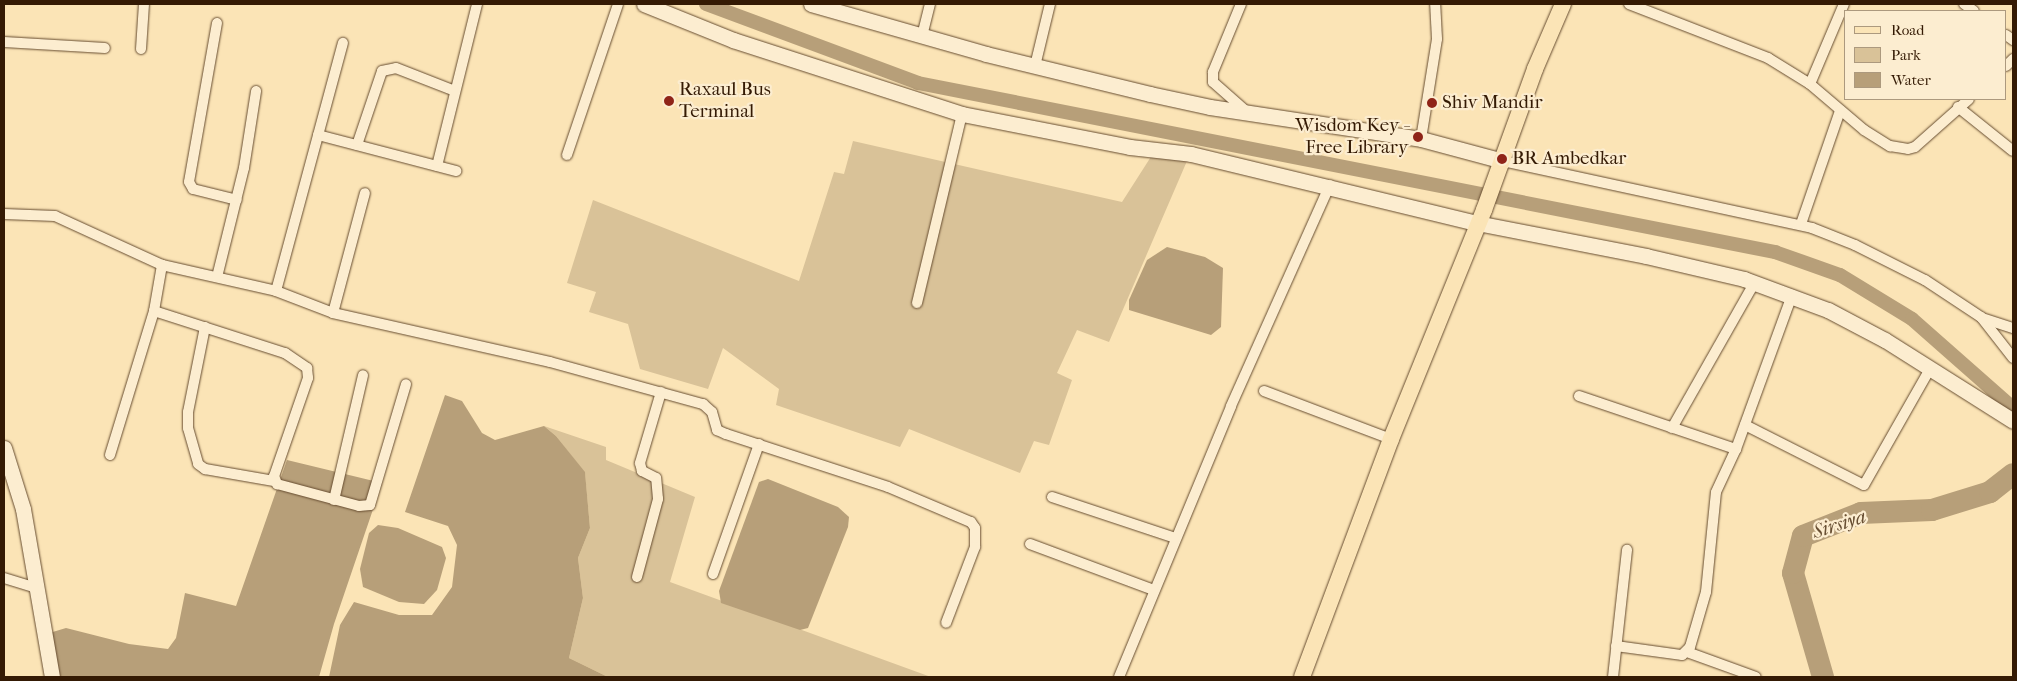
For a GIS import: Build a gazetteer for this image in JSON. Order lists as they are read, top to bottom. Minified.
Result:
{"water":["Sirsiya"],"places":["Raxaul Bus Terminal","Shiv Mandir","Wisdom Key - Free Library","BR Ambedkar"],"legend":["Road","Park","Water"]}
